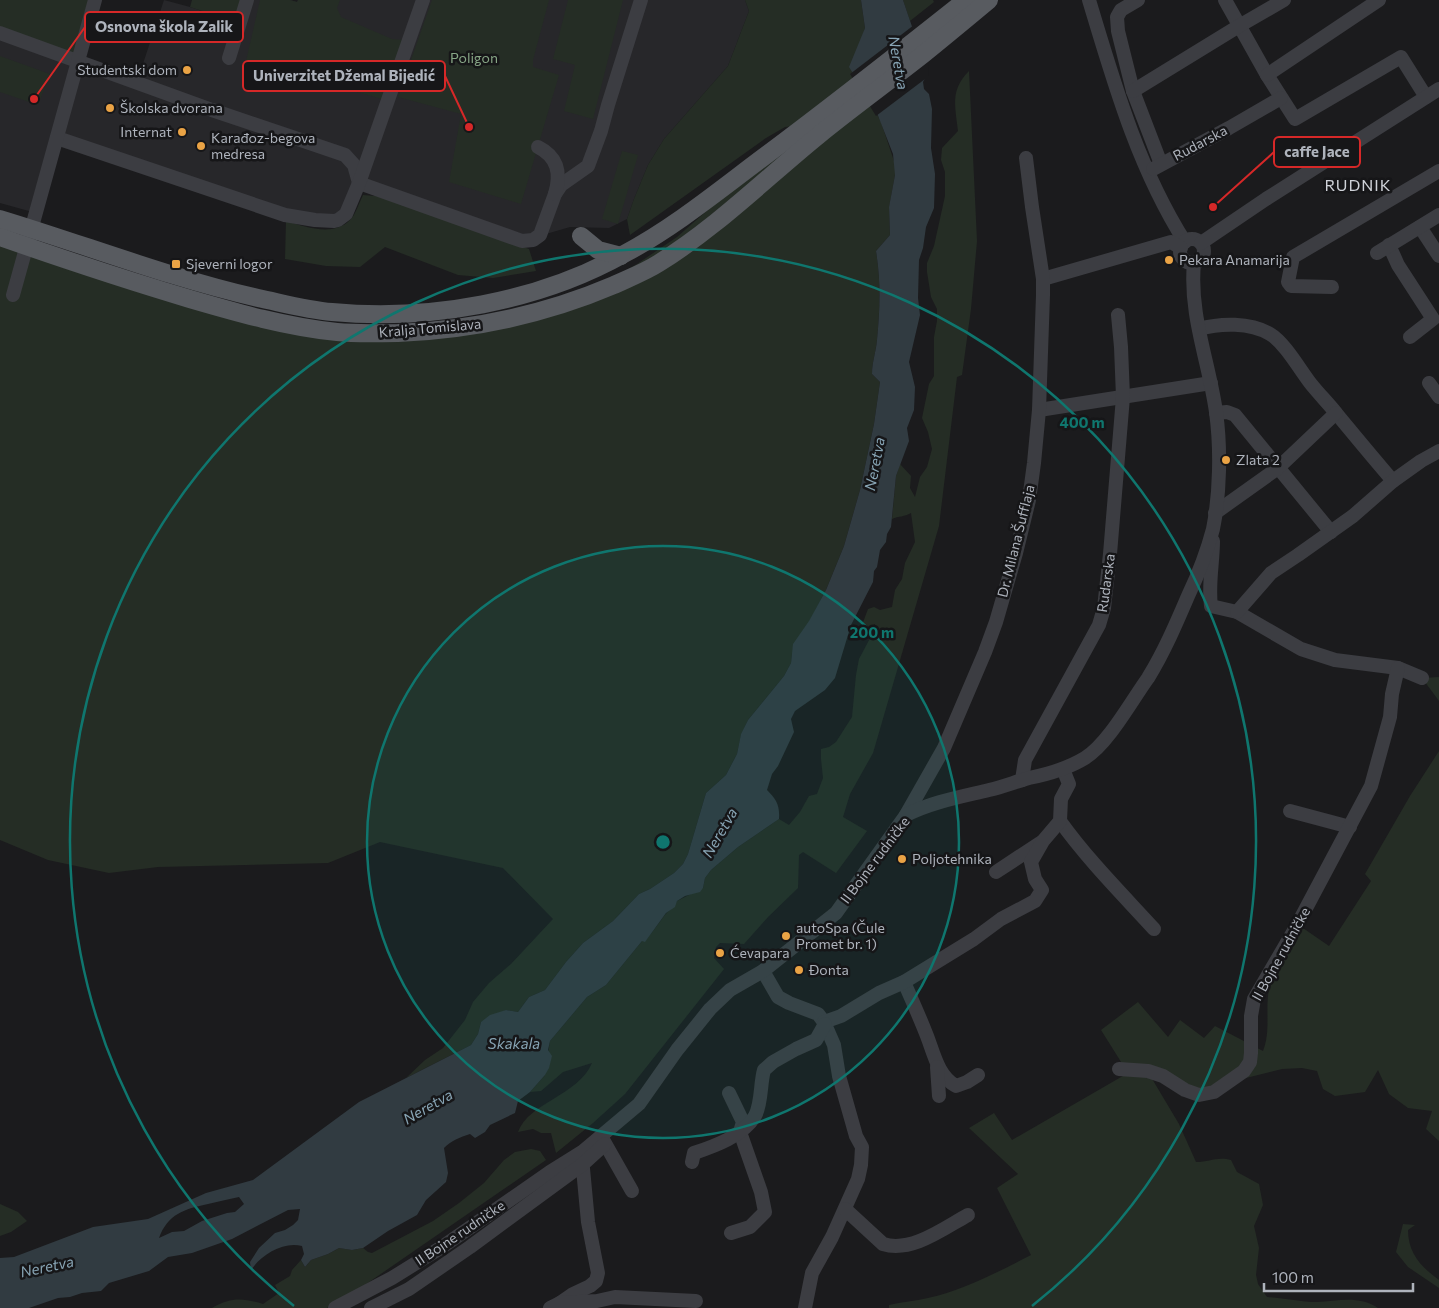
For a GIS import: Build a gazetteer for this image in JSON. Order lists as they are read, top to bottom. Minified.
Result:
{"streets":{"main road":["Kralja Tomislava"],"street":["Rudarska","Dr. Milana Šufflaja","II Bojne rudničke"]},"crossings":[["Rudarska","II Bojne rudničke"],["Dr. Milana Šufflaja","II Bojne rudničke"]],"districts":["RUDNIK"],"water":["Neretva","Skakala"],"parks":["Poligon"],"places":{"other":["Studentski dom","Osnovna škola Zalik","Školska dvorana","Univerzitet Džemal Bijedić","Internat","Karađoz-begova medresa","caffe Jace","Pekara Anamarija","Zlata 2","Poljotehnika","autoSpa (Čule Promet br. 1)","Ćevapara","Đonta"],"transit":["Sjeverni logor"]},"scale_bar":"100 m","rings":["400 m","200 m"]}
